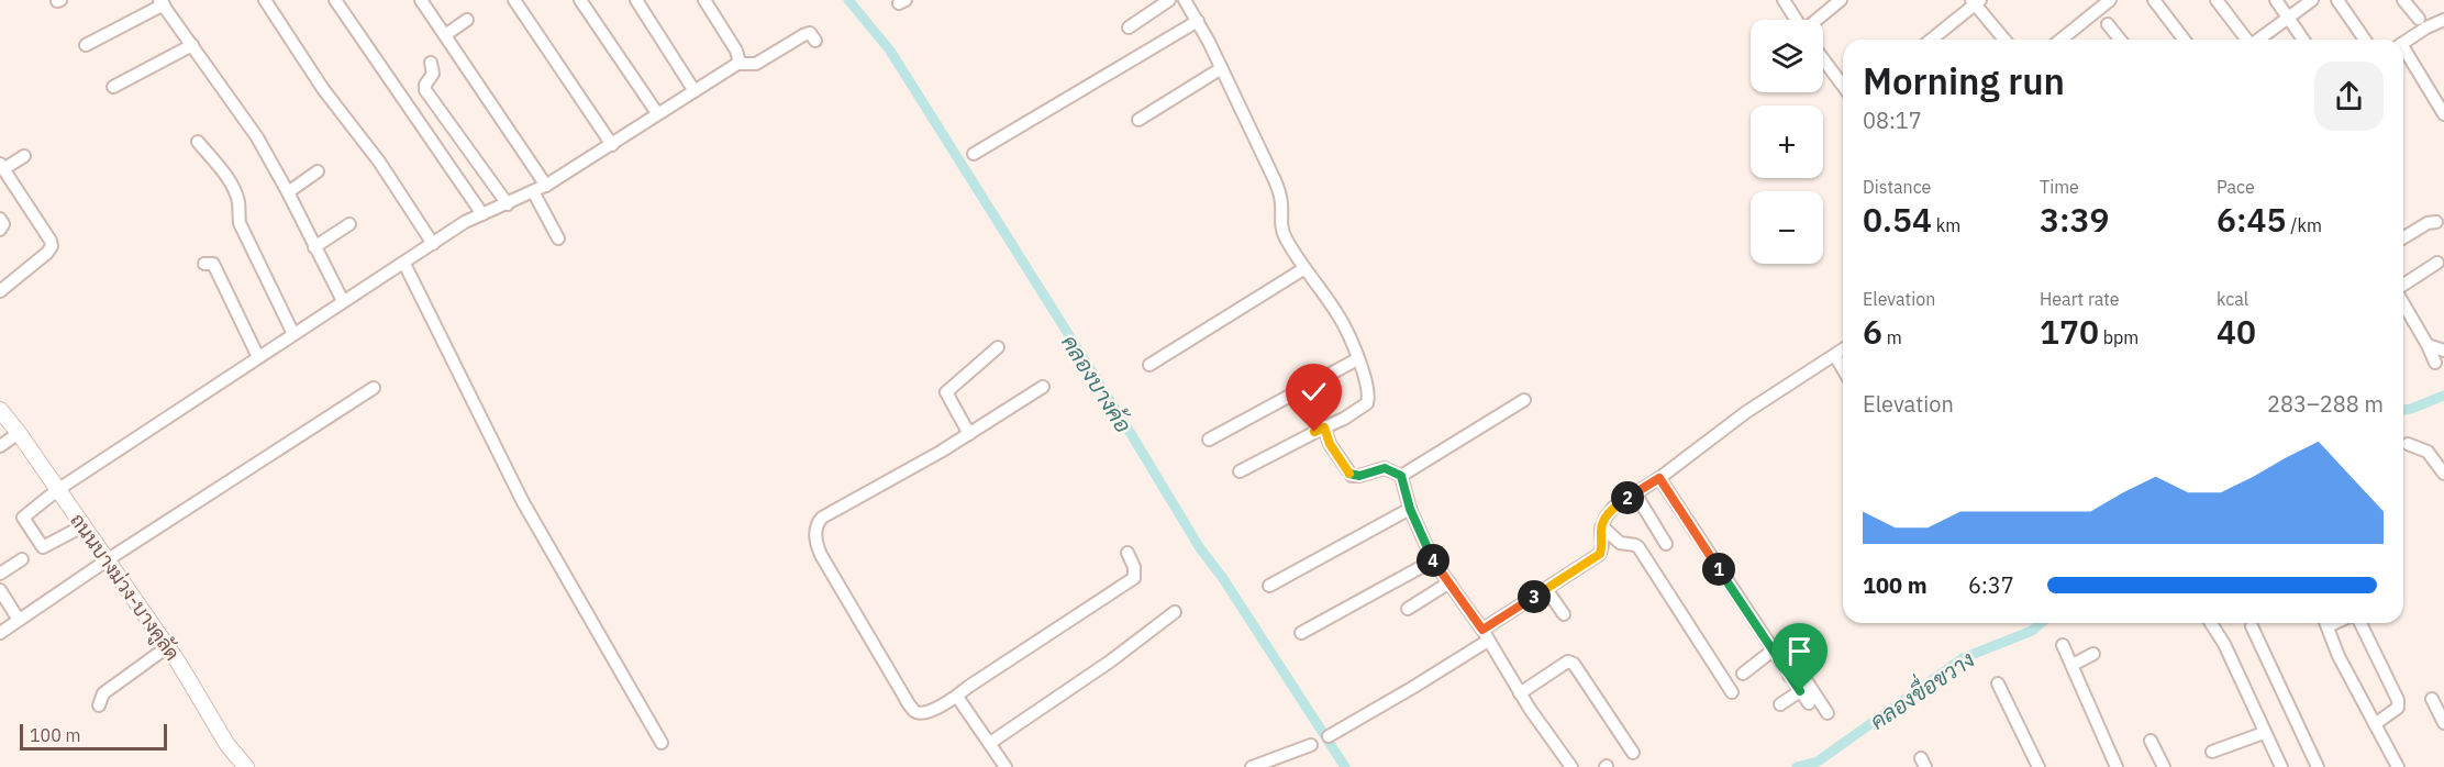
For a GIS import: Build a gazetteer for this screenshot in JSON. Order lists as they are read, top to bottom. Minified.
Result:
{"streets":{"street":["ถนนบางม่วง-บางคูลัด"]},"water":["คลองบางค้อ","คลองขื่อขวาง"],"scale_bar":"100 m","page":{"map_buttons":["+","−"],"heading":["Morning run","08:17"],"stats":[["Distance","0.54 km"],["Time","3:39"],["Pace","6:45 /km"],["Elevation","6 m"],["Heart rate","170 bpm"],["kcal","40"]],"chart":["Elevation","283–288 m"],"pins":["2","4","1","3"],"list":[{"name":"100 m","note":"6:37"}],"scale":"100 m"}}
